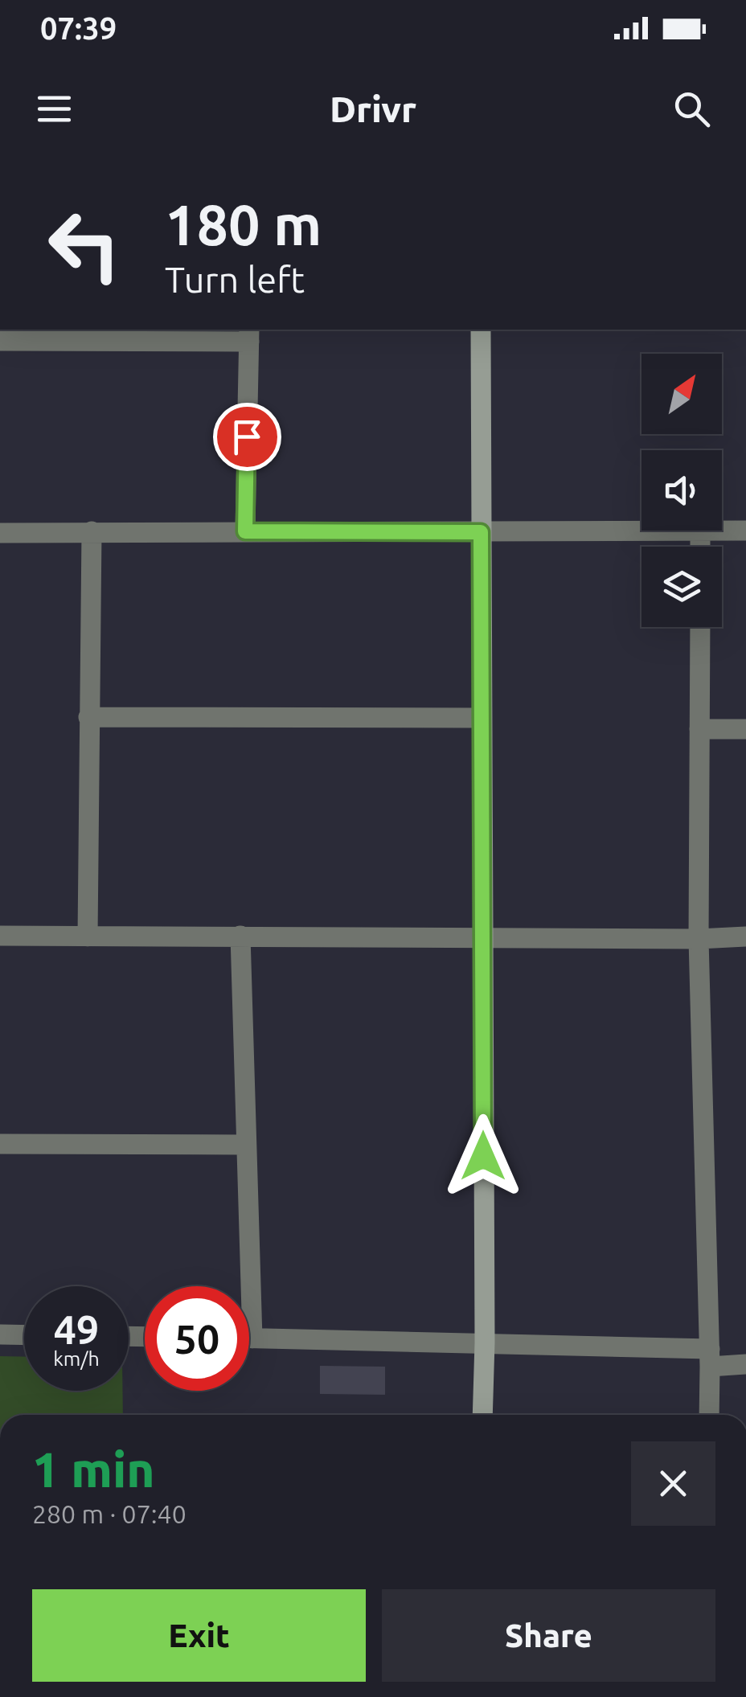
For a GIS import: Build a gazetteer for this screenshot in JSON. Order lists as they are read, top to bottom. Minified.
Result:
{"north":"top right","page":{"status":"07:39","header":"Drivr","turn":["180 m","Turn left"],"speed":"49 km/h","limit":"50","heading":["1 min","280 m · 07:40"],"buttons":["Exit","Share"]}}
